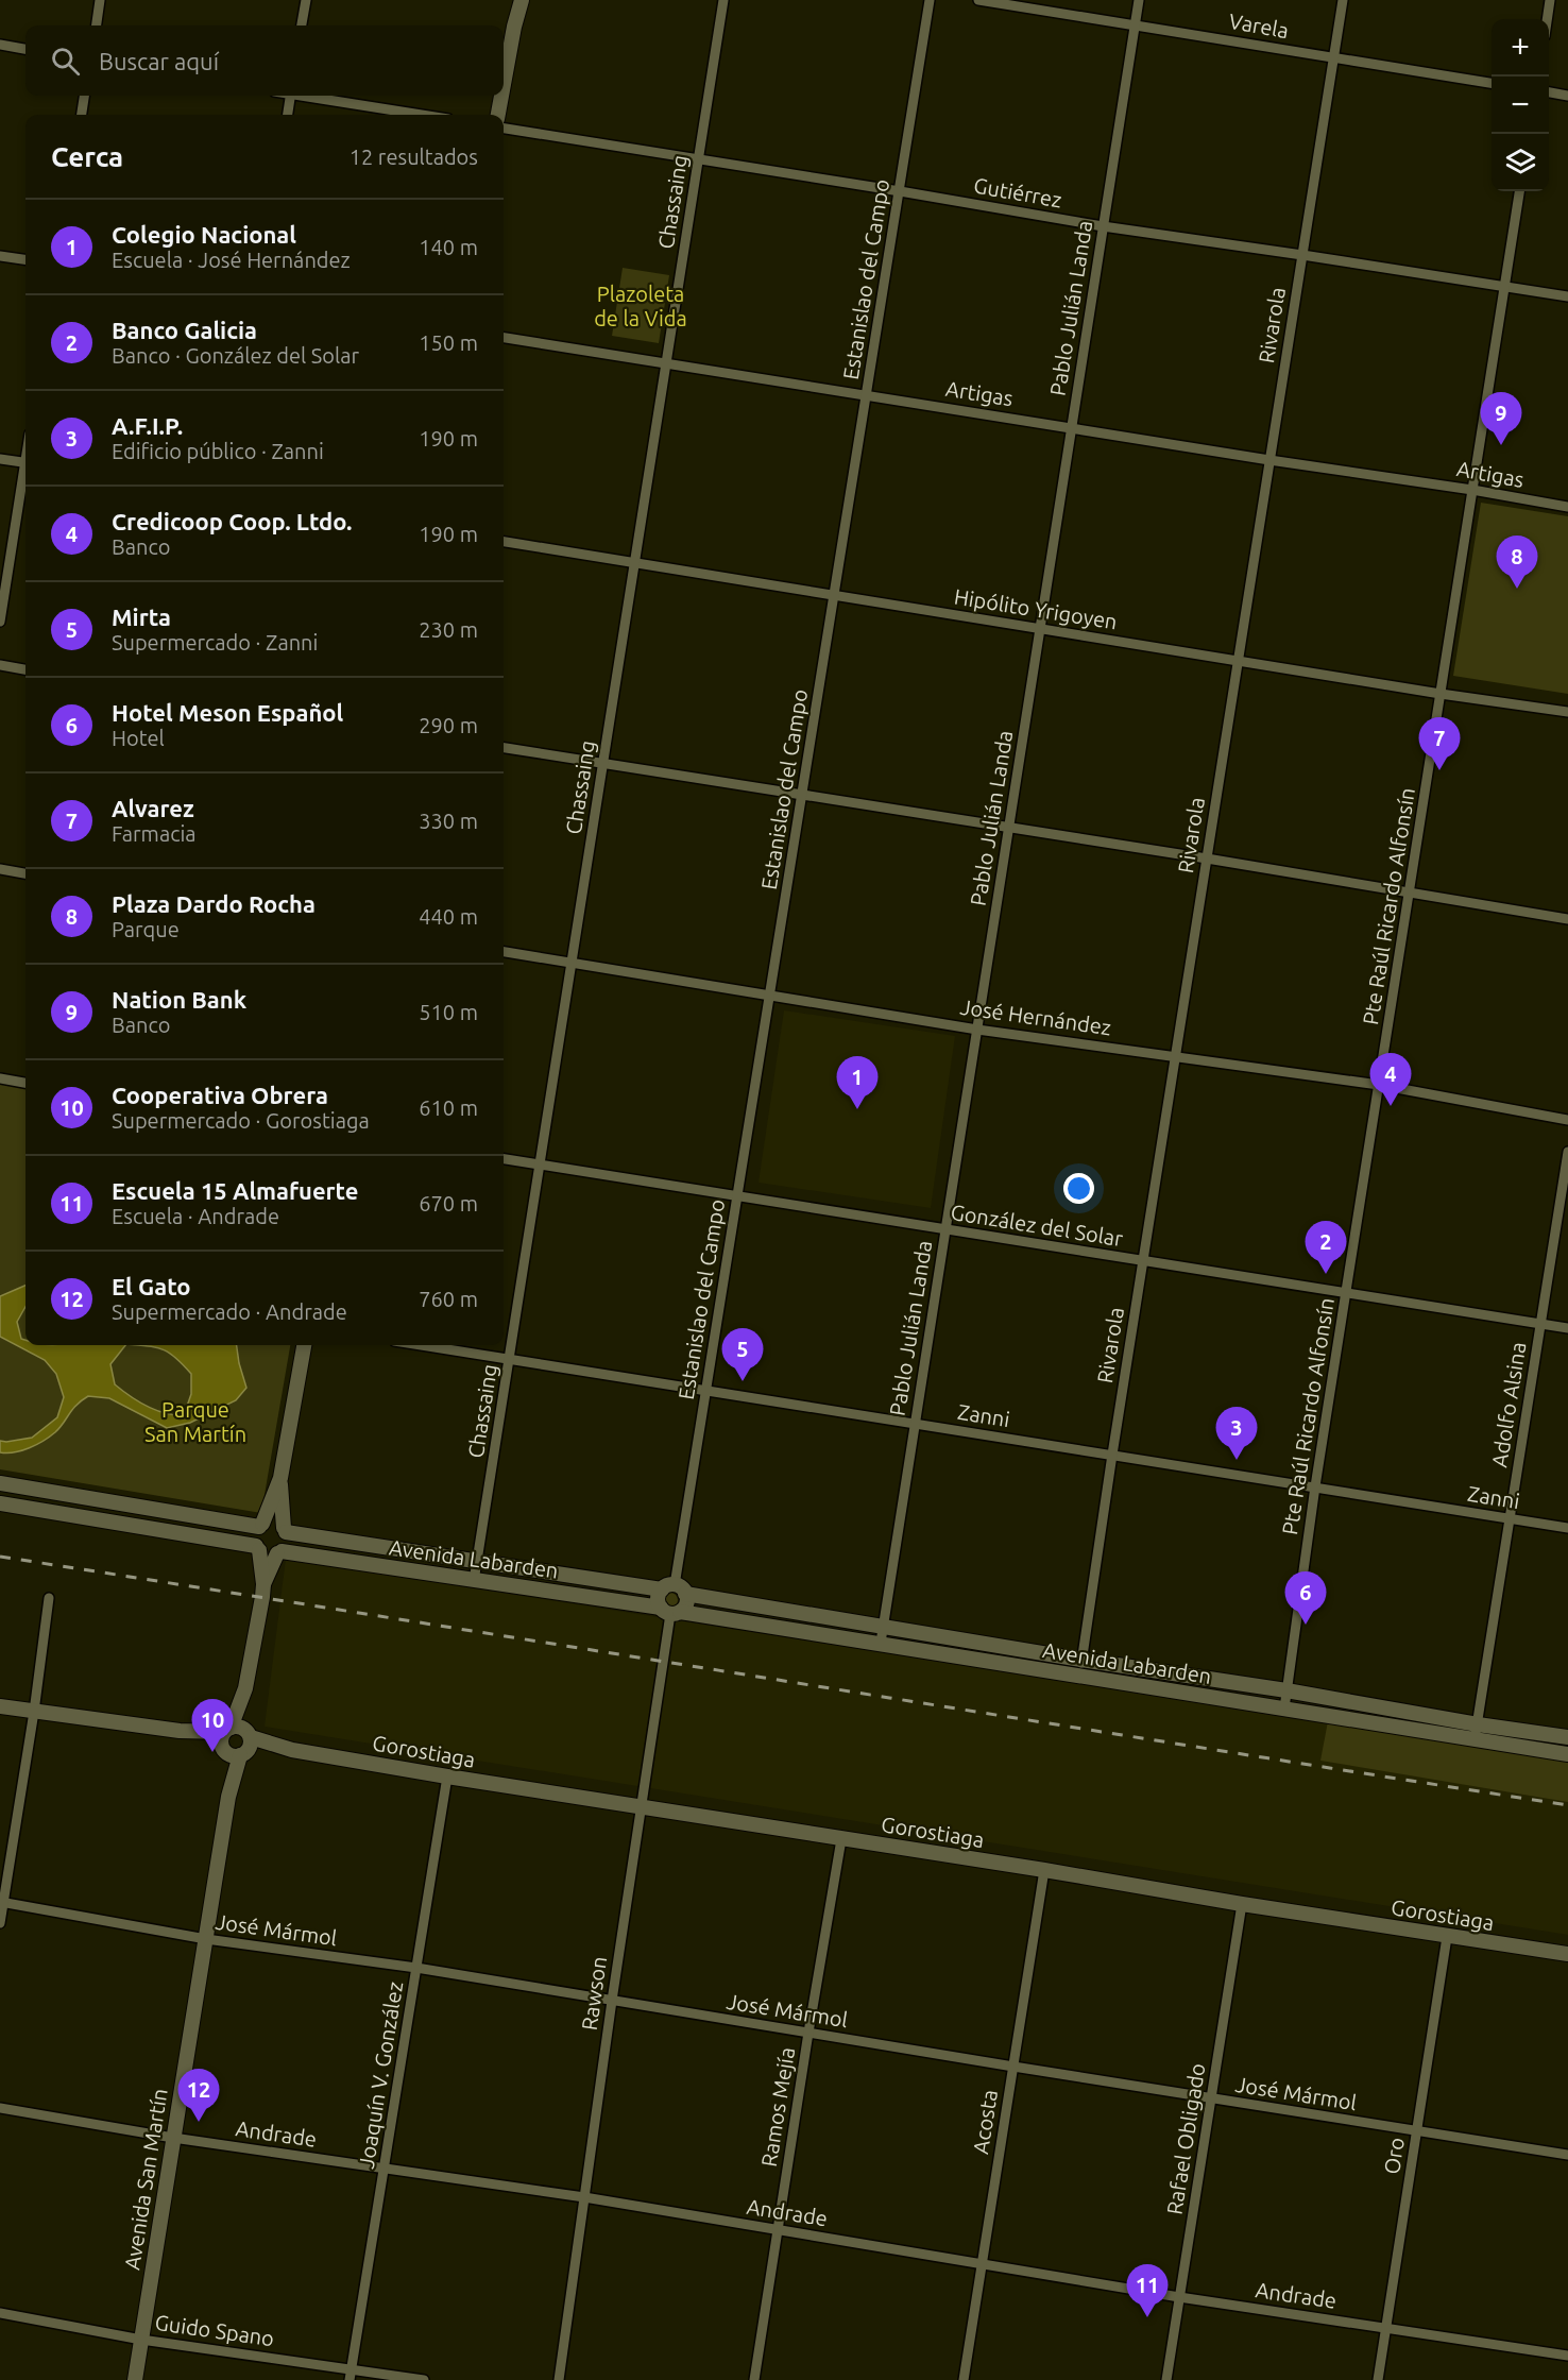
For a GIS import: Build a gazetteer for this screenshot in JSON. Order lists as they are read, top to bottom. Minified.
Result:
{"streets":{"main road":["Avenida Labarden","Gorostiaga","Avenida San Martín"],"street":["Varela","Gutiérrez","Chassaing","Estanislao del Campo","Pablo Julián Landa","Rivarola","Artigas","Hipólito Yrigoyen","Pte Raúl Ricardo Alfonsín","José Hernández","González del Solar","Adolfo Alsina","Zanni","José Mármol","Rawson","Joaquín V. González","Ramos Mejía","Acosta","Andrade","Rafael Obligado","Oro","Guido Spano"]},"crossings":[["Varela","Pablo Julián Landa"],["Varela","Rivarola"],["Gutiérrez","Chassaing"],["Gutiérrez","Estanislao del Campo"],["Gutiérrez","Pablo Julián Landa"],["Gutiérrez","Rivarola"],["Gutiérrez","Pte Raúl Ricardo Alfonsín"],["Chassaing","Artigas"],["Chassaing","Hipólito Yrigoyen"],["Chassaing","José Hernández"],["Chassaing","González del Solar"],["Chassaing","Zanni"],["Chassaing","Avenida Labarden"],["Estanislao del Campo","Artigas"],["Estanislao del Campo","Hipólito Yrigoyen"],["Estanislao del Campo","José Hernández"],["Estanislao del Campo","González del Solar"],["Estanislao del Campo","Zanni"],["Estanislao del Campo","Avenida Labarden"],["Pablo Julián Landa","Artigas"],["Pablo Julián Landa","Hipólito Yrigoyen"],["Pablo Julián Landa","José Hernández"],["Pablo Julián Landa","González del Solar"],["Pablo Julián Landa","Zanni"],["Pablo Julián Landa","Avenida Labarden"],["Rivarola","Artigas"],["Rivarola","Hipólito Yrigoyen"],["Rivarola","José Hernández"],["Rivarola","González del Solar"],["Rivarola","Zanni"],["Rivarola","Avenida Labarden"],["Artigas","Pte Raúl Ricardo Alfonsín"],["Hipólito Yrigoyen","Pte Raúl Ricardo Alfonsín"],["Pte Raúl Ricardo Alfonsín","José Hernández"],["Pte Raúl Ricardo Alfonsín","González del Solar"],["Pte Raúl Ricardo Alfonsín","Zanni"],["Pte Raúl Ricardo Alfonsín","Avenida Labarden"],["González del Solar","Adolfo Alsina"],["Adolfo Alsina","Zanni"],["Adolfo Alsina","Avenida Labarden"],["Avenida Labarden","Rawson"],["Avenida Labarden","Avenida San Martín"],["Gorostiaga","Rawson"],["Gorostiaga","Joaquín V. González"],["Gorostiaga","Ramos Mejía"],["Gorostiaga","Acosta"],["Gorostiaga","Rafael Obligado"],["Gorostiaga","Oro"],["Gorostiaga","Avenida San Martín"],["José Mármol","Rawson"],["José Mármol","Joaquín V. González"],["José Mármol","Ramos Mejía"],["José Mármol","Acosta"],["José Mármol","Rafael Obligado"],["José Mármol","Oro"],["José Mármol","Avenida San Martín"],["Rawson","Andrade"],["Joaquín V. González","Andrade"],["Joaquín V. González","Guido Spano"],["Ramos Mejía","Andrade"],["Acosta","Andrade"],["Andrade","Rafael Obligado"],["Andrade","Oro"],["Andrade","Avenida San Martín"],["Avenida San Martín","Guido Spano"]],"parks":["Plazoleta de la Vida","Parque San Martín"],"page":{"map_buttons":["+","−"],"search":"Buscar aquí","heading":["Cerca","12 resultados"],"list":[{"mark":"1","name":"Colegio Nacional","note":"Escuela · José Hernández","value":"140 m"},{"mark":"2","name":"Banco Galicia","note":"Banco · González del Solar","value":"150 m"},{"mark":"3","name":"A.F.I.P.","note":"Edificio público · Zanni","value":"190 m"},{"mark":"4","name":"Credicoop Coop. Ltdo.","note":"Banco","value":"190 m"},{"mark":"5","name":"Mirta","note":"Supermercado · Zanni","value":"230 m"},{"mark":"6","name":"Hotel Meson Español","note":"Hotel","value":"290 m"},{"mark":"7","name":"Alvarez","note":"Farmacia","value":"330 m"},{"mark":"8","name":"Plaza Dardo Rocha","note":"Parque","value":"440 m"},{"mark":"9","name":"Nation Bank","note":"Banco","value":"510 m"},{"mark":"10","name":"Cooperativa Obrera","note":"Supermercado · Gorostiaga","value":"610 m"},{"mark":"11","name":"Escuela 15 Almafuerte","note":"Escuela · Andrade","value":"670 m"},{"mark":"12","name":"El Gato","note":"Supermercado · Andrade","value":"760 m"}],"pins":["9","8","7","4","1","2","5","3","6","10","12","11"]}}
